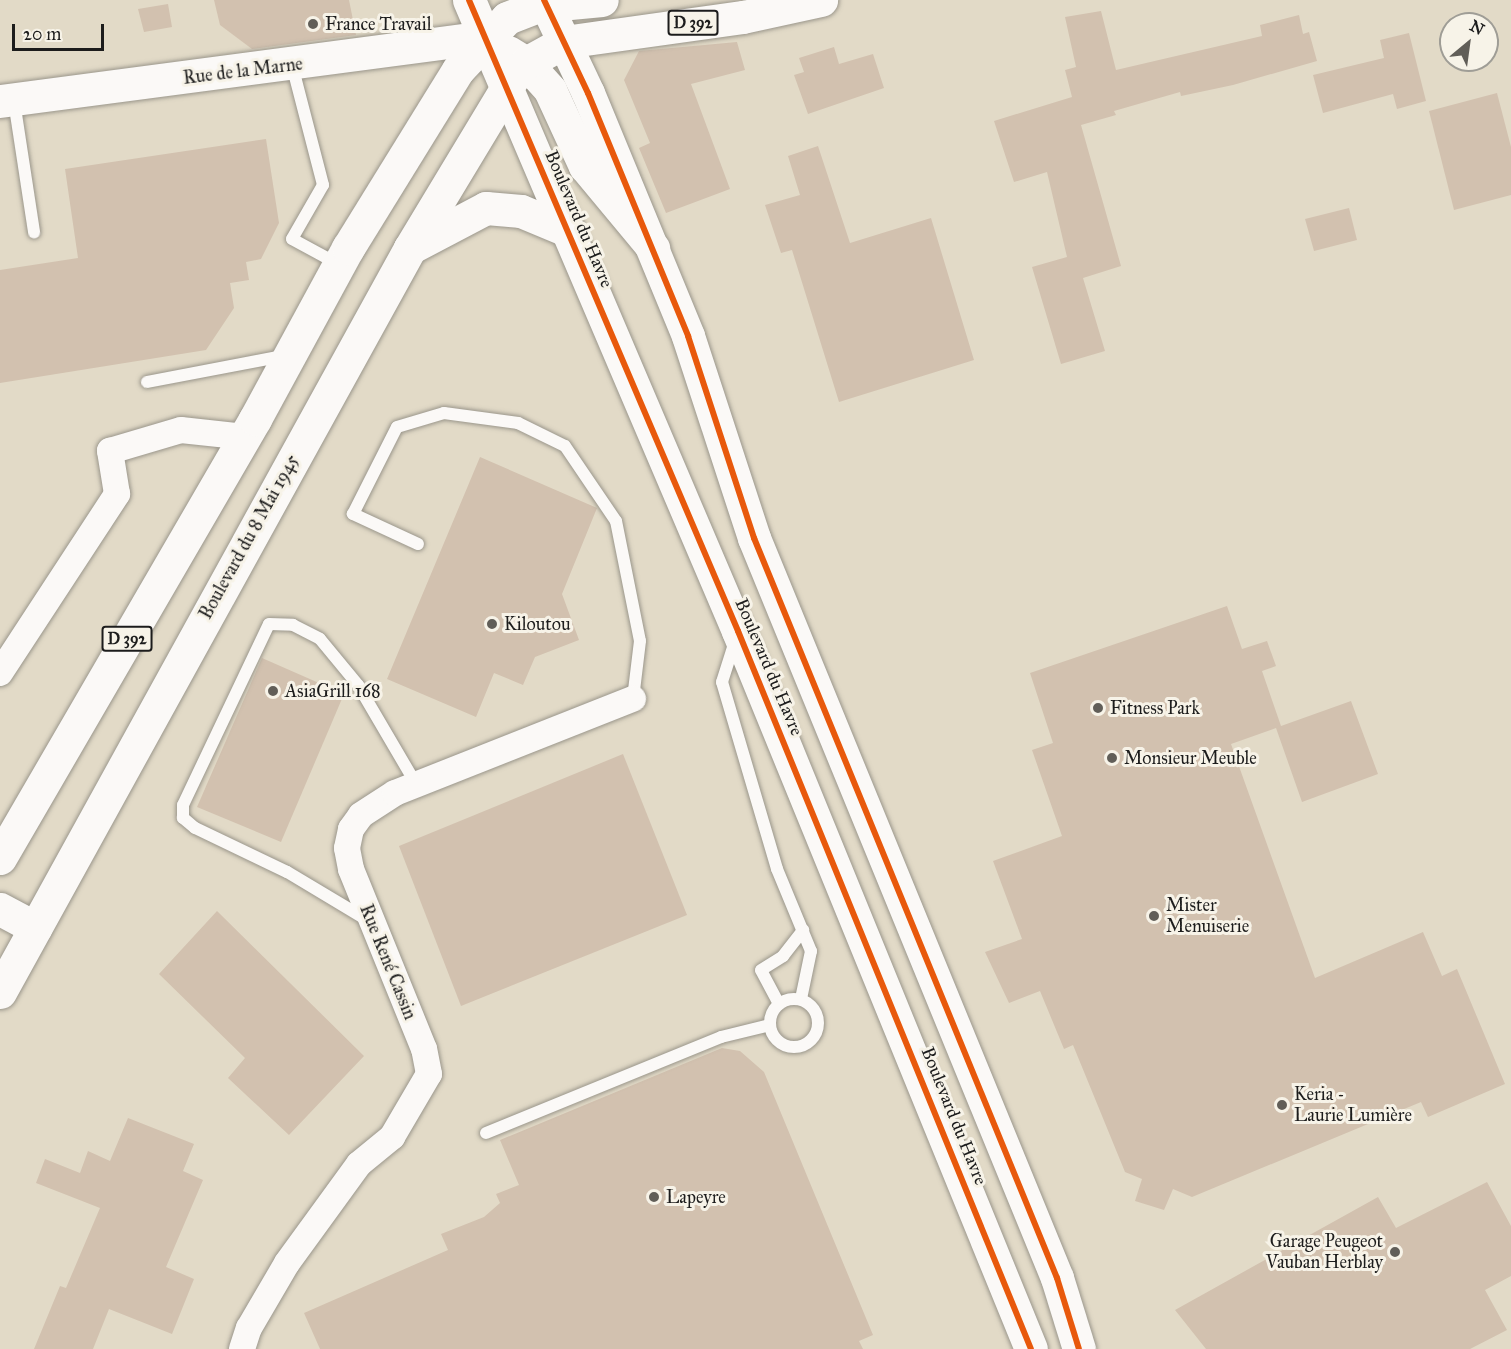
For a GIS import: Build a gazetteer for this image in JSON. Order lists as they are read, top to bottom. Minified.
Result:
{"streets":{"main road":["D 392","Rue de la Marne","Boulevard du Havre","Boulevard du 8 Mai 1945"],"street":["Rue René Cassin"]},"crossings":[["D 392","Rue de la Marne"],["D 392","Boulevard du Havre"],["Rue de la Marne","Boulevard du Havre"],["Boulevard du Havre","Boulevard du 8 Mai 1945"]],"places":["France Travail","Kiloutou","AsiaGrill 168","Fitness Park","Monsieur Meuble","Mister Menuiserie","Keria - Laurie Lumière","Lapeyre","Garage Peugeot Vauban Herblay"],"scale_bar":"20 m","north":"top right"}
